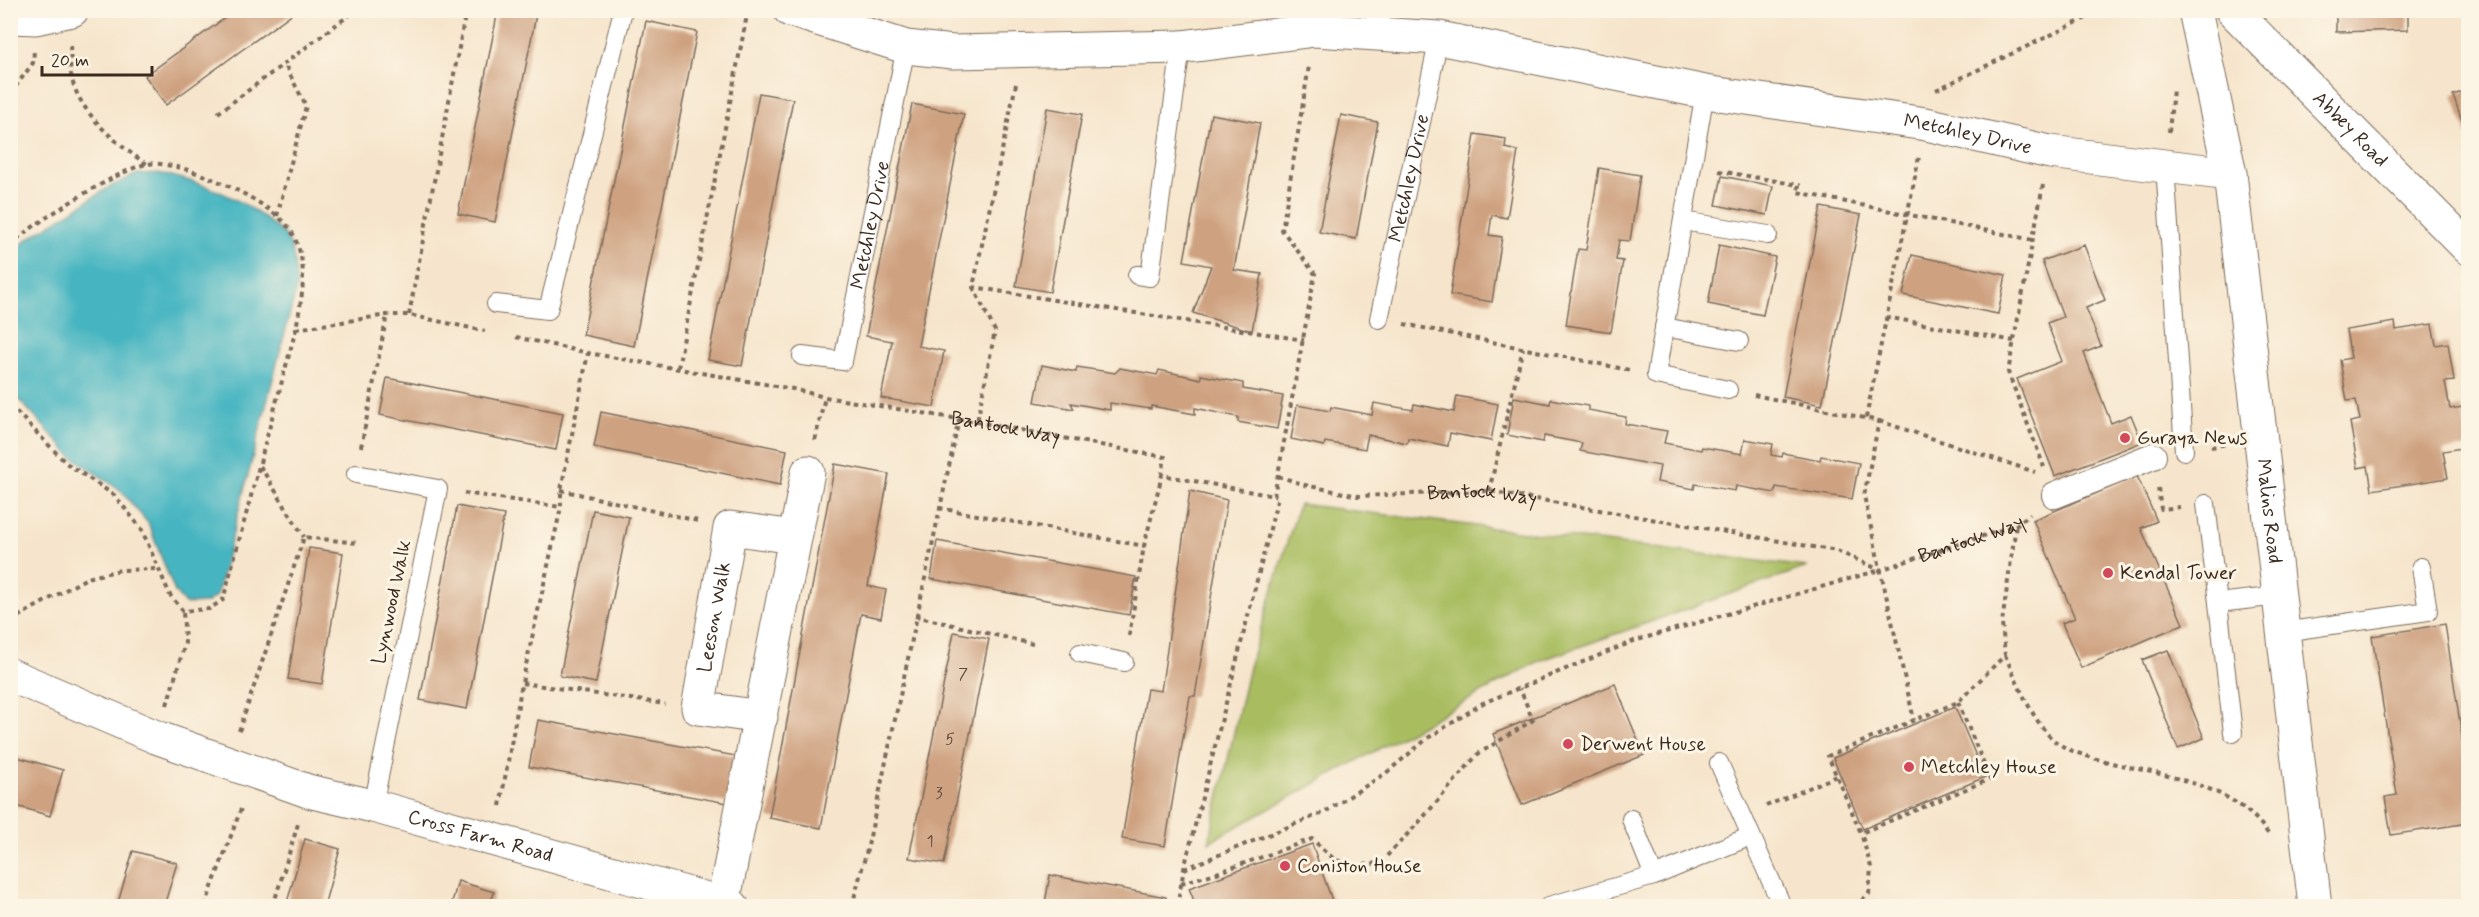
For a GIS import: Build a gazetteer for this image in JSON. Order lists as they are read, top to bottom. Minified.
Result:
{"streets":{"street":["Abbey Road","Metchley Drive","Malins Road","Leeson Walk","Cross Farm Road"],"lane":["Lynwood Walk"],"path":["Bantock Way"]},"crossings":[["Metchley Drive","Malins Road"],["Lynwood Walk","Cross Farm Road"]],"places":["Guraya News","Kendal Tower","Derwent House","Metchley House","Coniston House"],"house_numbers":["7","5","3","1"],"scale_bar":"20 m"}
